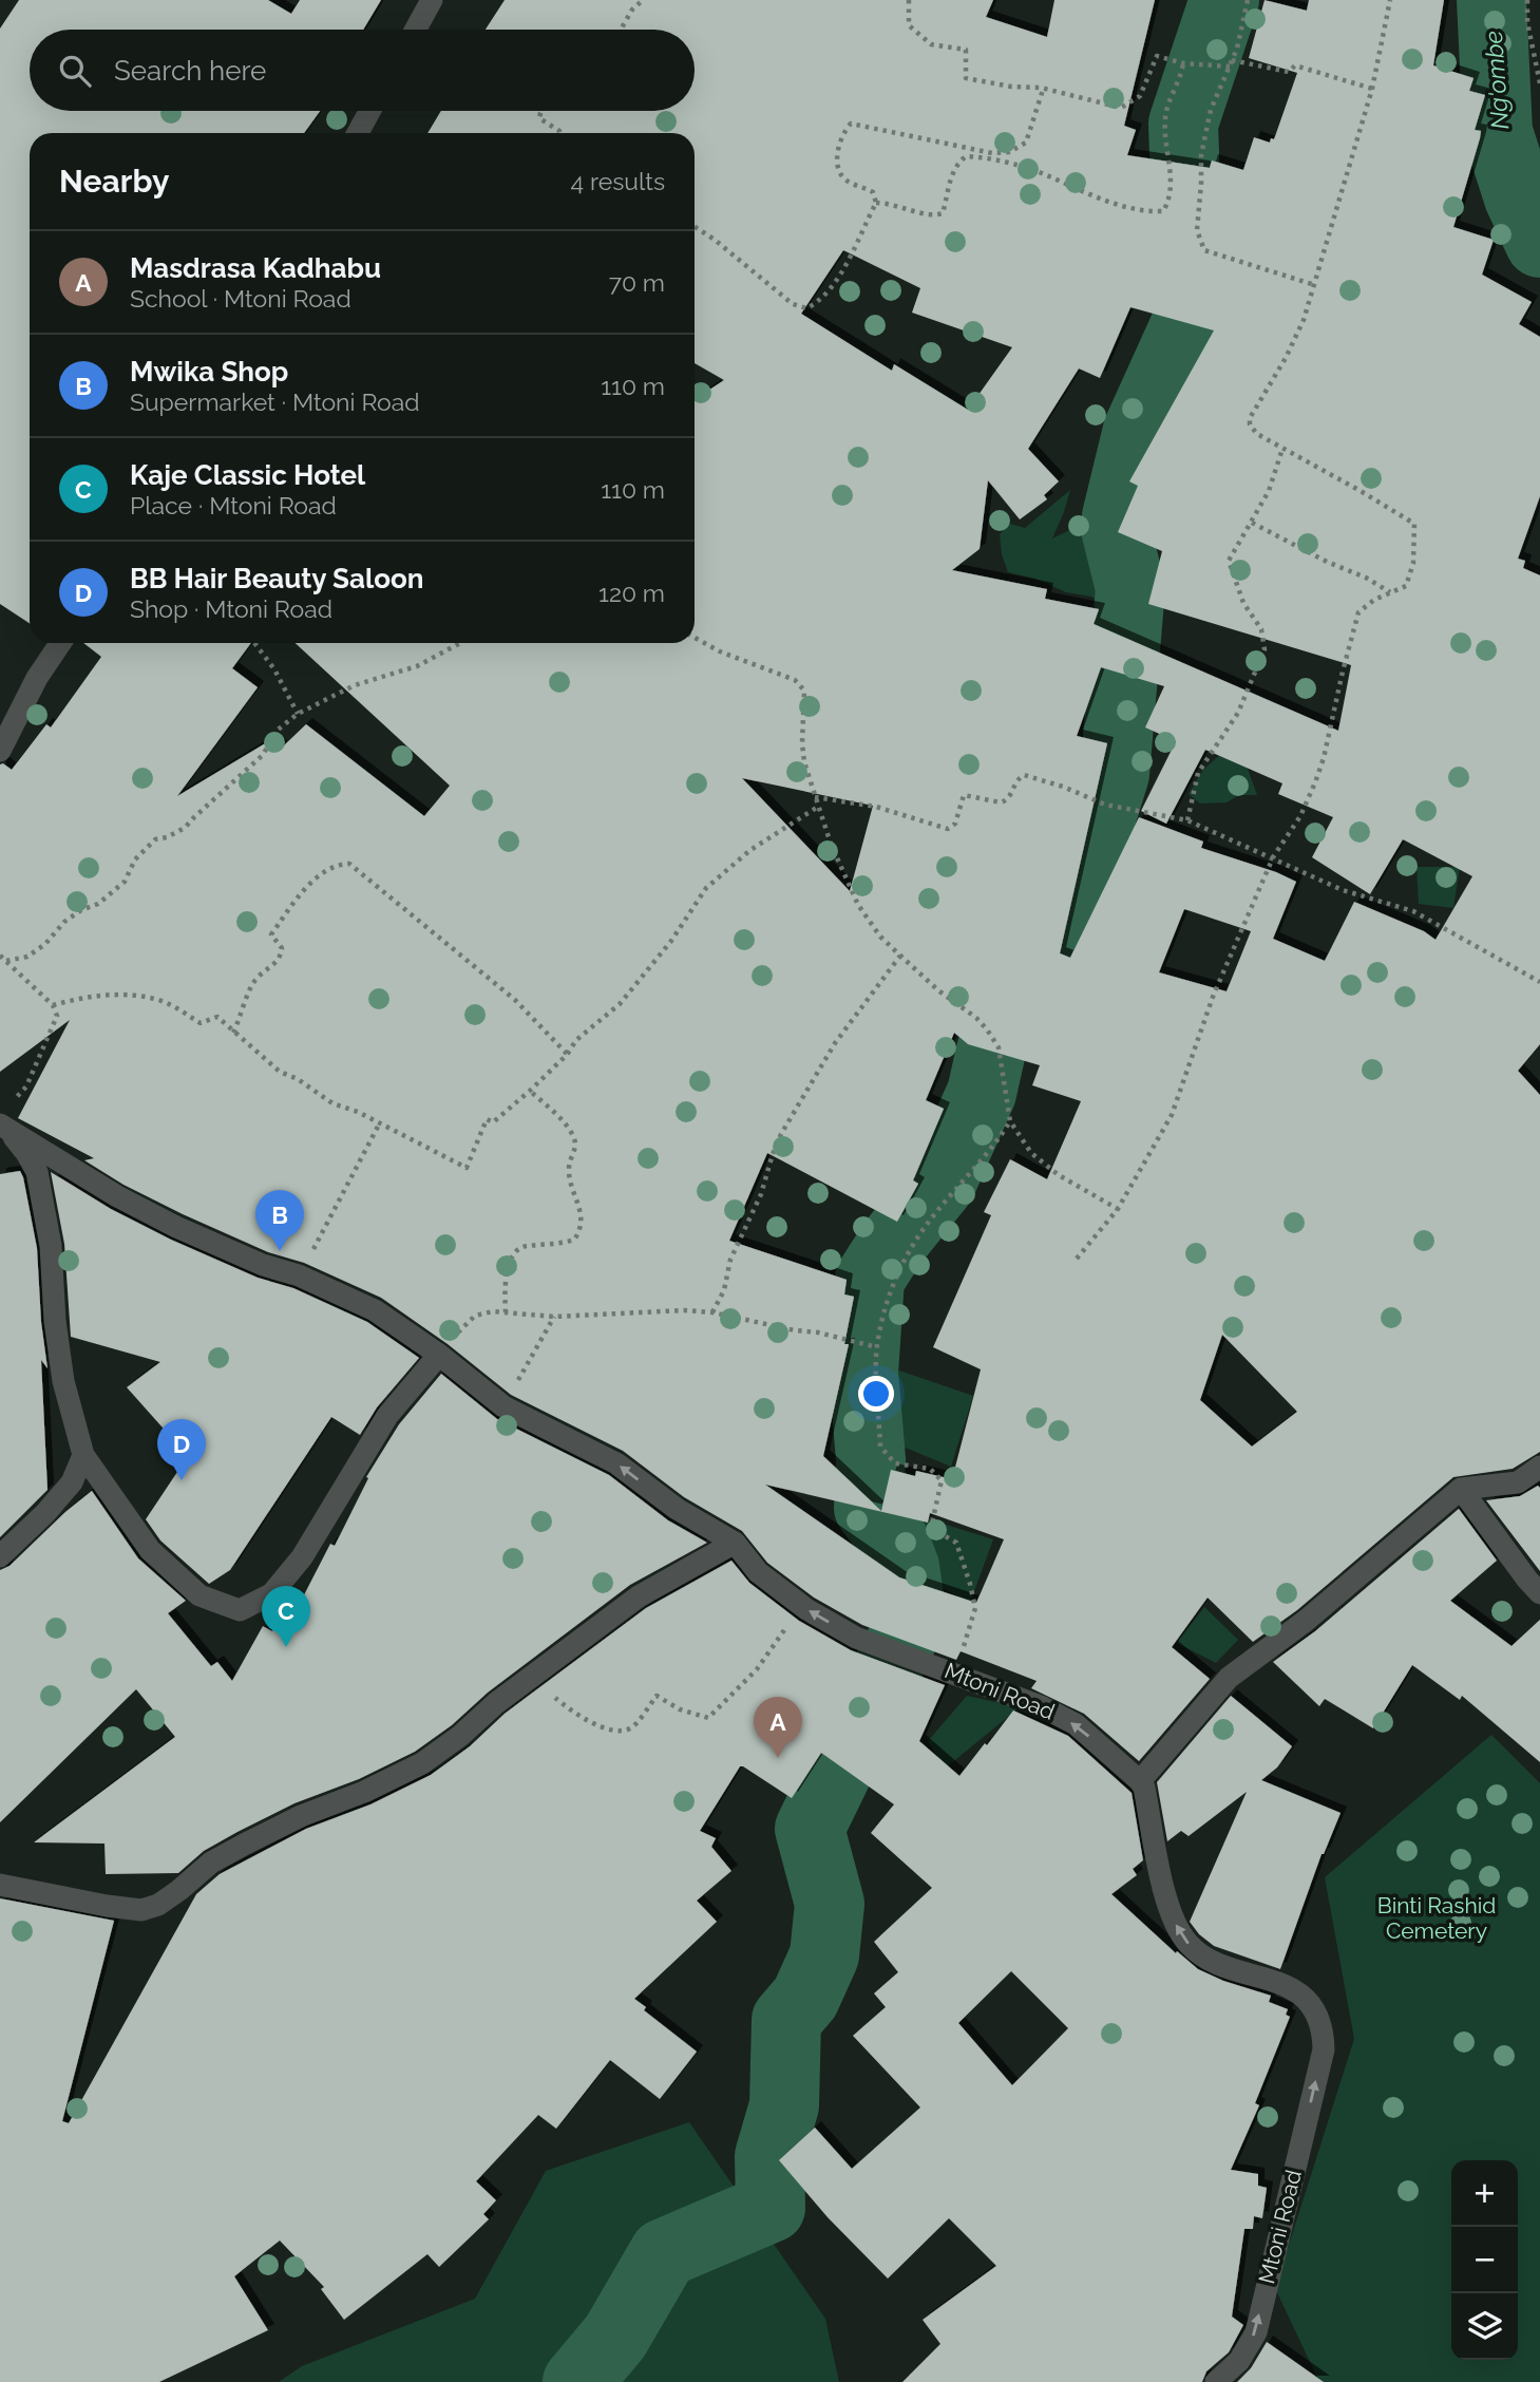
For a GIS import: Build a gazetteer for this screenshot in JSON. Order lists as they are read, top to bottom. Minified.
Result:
{"streets":{"street":["Mtoni Road"]},"one_way":["Mtoni Road"],"water":["Ng'ombe"],"parks":["Binti Rashid Cemetery"],"page":{"search":"Search here","heading":["Nearby","4 results"],"list":[{"mark":"A","name":"Masdrasa Kadhabu","note":"School · Mtoni Road","value":"70 m"},{"mark":"B","name":"Mwika Shop","note":"Supermarket · Mtoni Road","value":"110 m"},{"mark":"C","name":"Kaje Classic Hotel","note":"Place · Mtoni Road","value":"110 m"},{"mark":"D","name":"BB Hair Beauty Saloon","note":"Shop · Mtoni Road","value":"120 m"}],"pins":["B","D","C","A"],"map_buttons":["+","−"]}}
